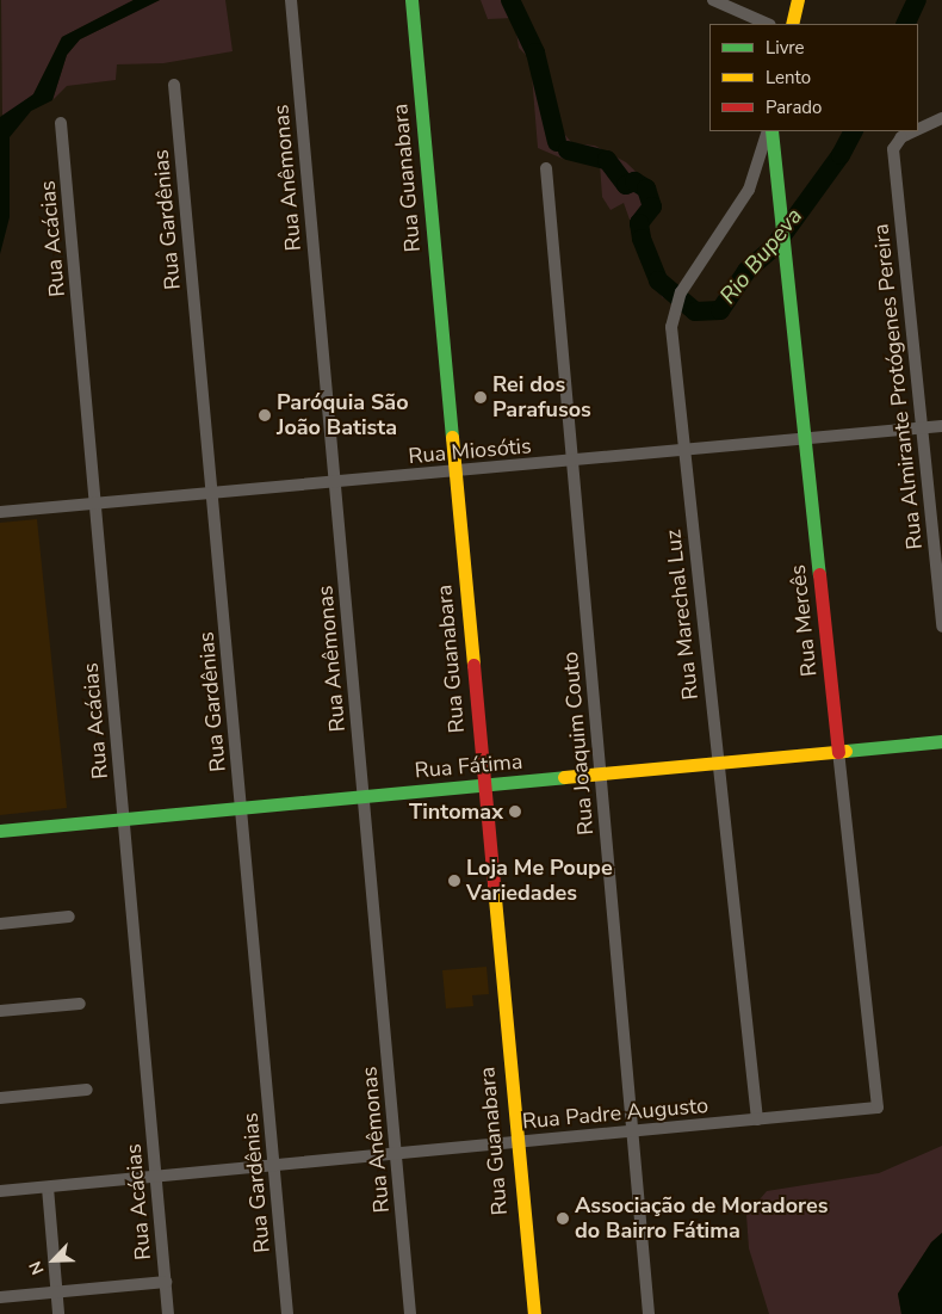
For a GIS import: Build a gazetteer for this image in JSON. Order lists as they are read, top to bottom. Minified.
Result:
{"streets":{"main road":["Rua Guanabara","Rua Mercês","Rua Fátima"],"street":["Rua Anêmonas","Rua Gardênias","Rua Acácias","Rua Almirante Protógenes Pereira","Rua Miosótis","Rua Marechal Luz","Rua Joaquim Couto","Rua Padre Augusto"]},"crossings":[["Rua Anêmonas","Rua Miosótis"],["Rua Anêmonas","Rua Fátima"],["Rua Anêmonas","Rua Padre Augusto"],["Rua Guanabara","Rua Miosótis"],["Rua Guanabara","Rua Fátima"],["Rua Guanabara","Rua Padre Augusto"],["Rua Gardênias","Rua Miosótis"],["Rua Gardênias","Rua Fátima"],["Rua Gardênias","Rua Padre Augusto"],["Rua Acácias","Rua Miosótis"],["Rua Acácias","Rua Fátima"],["Rua Acácias","Rua Padre Augusto"],["Rua Almirante Protógenes Pereira","Rua Miosótis"],["Rua Miosótis","Rua Marechal Luz"],["Rua Miosótis","Rua Mercês"],["Rua Miosótis","Rua Joaquim Couto"],["Rua Marechal Luz","Rua Fátima"],["Rua Marechal Luz","Rua Padre Augusto"],["Rua Mercês","Rua Fátima"],["Rua Mercês","Rua Padre Augusto"],["Rua Joaquim Couto","Rua Fátima"],["Rua Joaquim Couto","Rua Padre Augusto"]],"water":["Rio Bupeva"],"places":["Rei dos Parafusos","Paróquia São João Batista","Tintomax","Loja Me Poupe Variedades","Associação de Moradores do Bairro Fátima"],"legend":["Livre","Lento","Parado"],"north":"bottom left"}
